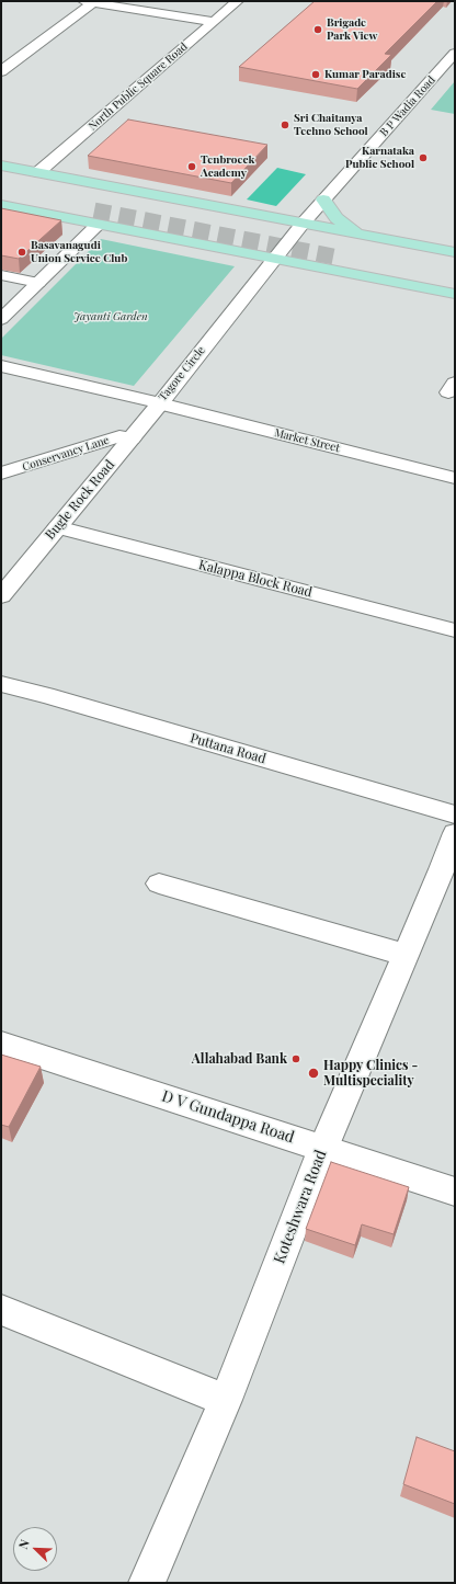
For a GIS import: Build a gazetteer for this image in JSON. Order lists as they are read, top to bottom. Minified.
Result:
{"streets":{"street":["North Public Square Road","B P Wadia Road","Tagore Circle","Market Street","Conservancy Lane","Bugle Rock Road","Kalappa Block Road","Puttana Road","D V Gundappa Road","Koteshwara Road"]},"crossings":[["B P Wadia Road","Tagore Circle"],["Tagore Circle","Market Street"],["Tagore Circle","Bugle Rock Road"],["Market Street","Bugle Rock Road"],["Conservancy Lane","Bugle Rock Road"],["Bugle Rock Road","Kalappa Block Road"],["D V Gundappa Road","Koteshwara Road"]],"parks":["Jayanti Garden"],"places":["Brigade Park View","Kumar Paradise","Sri Chaitanya Techno School","Karnataka Public School","Tenbroeck Academy","Basavanagudi Union Service Club","Allahabad Bank","Happy Clinics - Multispeciality"],"north":"top left"}
